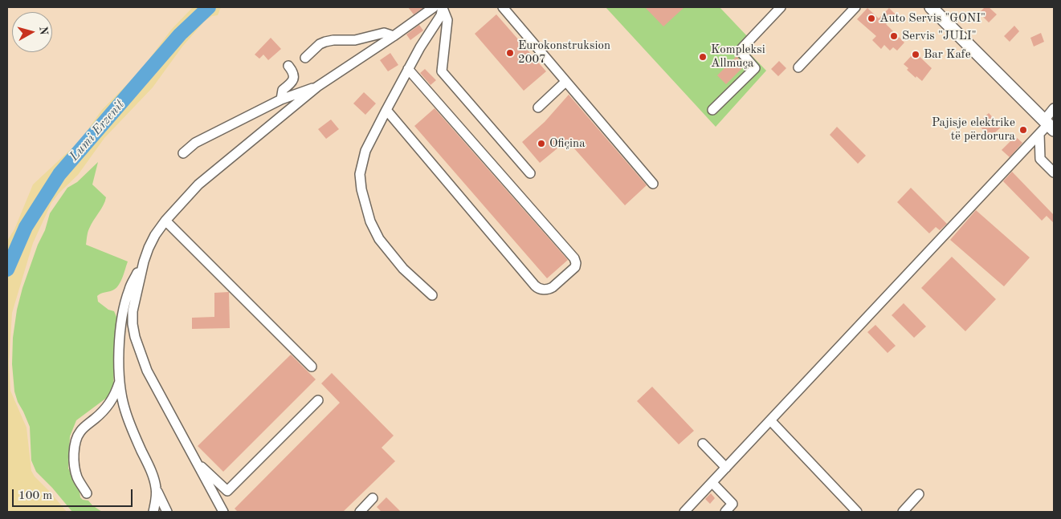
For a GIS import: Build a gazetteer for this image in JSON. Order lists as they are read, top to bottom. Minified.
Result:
{"water":["Lumi Erzenit"],"places":["Auto Servis \"GONI\"","Servis \"JULI\"","Eurokonstruksion 2007","Bar Kafe","Kompleksi Allmuça","Pajisje elektrike të përdorura","Ofiçina"],"scale_bar":"100 m","north":"right"}
